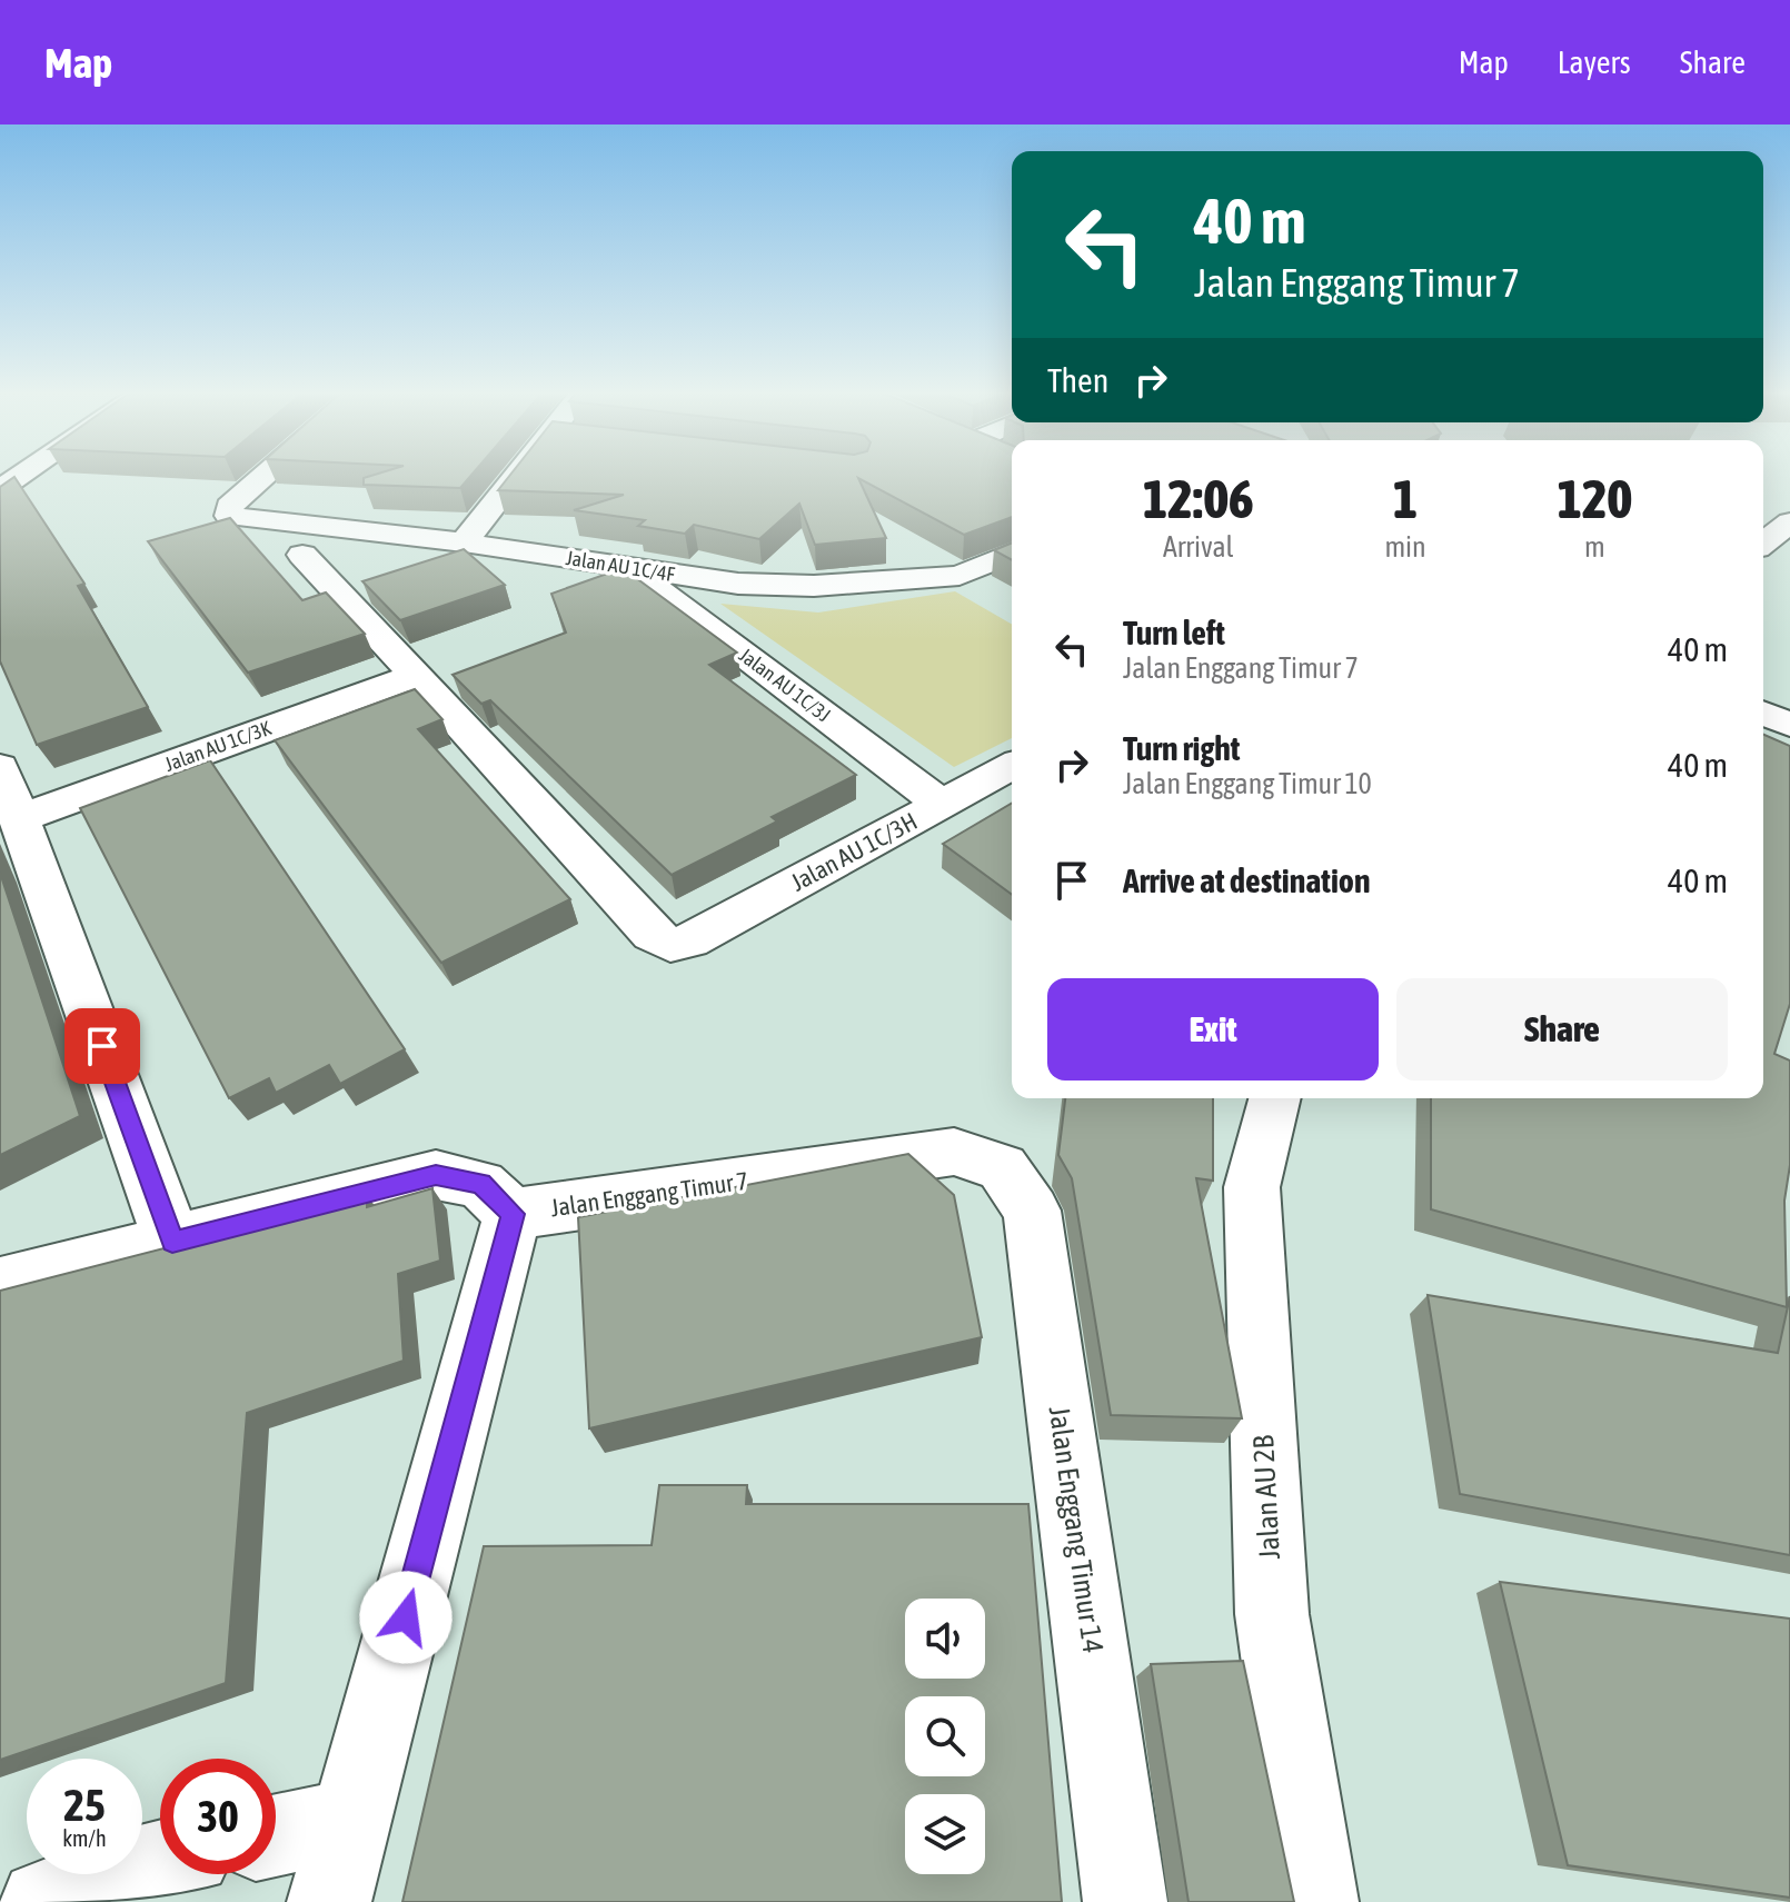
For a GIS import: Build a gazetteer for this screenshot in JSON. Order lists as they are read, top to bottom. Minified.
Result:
{"streets":{"street":["Jalan AU 1C/4F","Jalan AU 1C/3J","Jalan AU 1C/3K","Jalan AU 1C/3H","Jalan Enggang Timur 7","Jalan AU 2B","Jalan Enggang Timur 14"]},"crossings":[["Jalan AU 1C/4F","Jalan AU 1C/3J"],["Jalan AU 1C/3J","Jalan AU 1C/3H"],["Jalan AU 1C/3K","Jalan AU 1C/3H"],["Jalan Enggang Timur 7","Jalan Enggang Timur 14"]],"page":{"header":"Map","nav":["Map","Layers","Share"],"turn":["40 m","Jalan Enggang Timur 7"],"then":"Then","eta":["12:06","Arrival","1","min","120","m"],"list":[{"name":"Turn left","note":"Jalan Enggang Timur 7","value":"40 m"},{"name":"Turn right","note":"Jalan Enggang Timur 10","value":"40 m"},{"name":"Arrive at destination","value":"40 m"}],"buttons":["Exit","Share"],"speed":"25 km/h","limit":"30"}}
